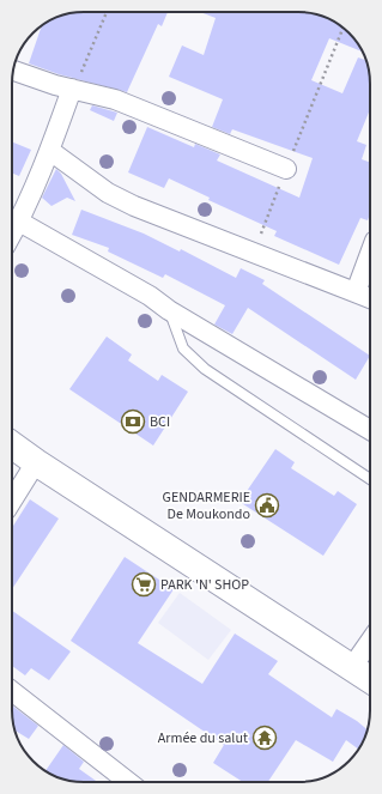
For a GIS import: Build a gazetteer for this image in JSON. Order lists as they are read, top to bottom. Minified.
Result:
{"places":{"bank":["BCI"],"public building":["GENDARMERIE De Moukondo"],"supermarket":["PARK 'N' SHOP"],"temple":["Armée du salut"]}}
